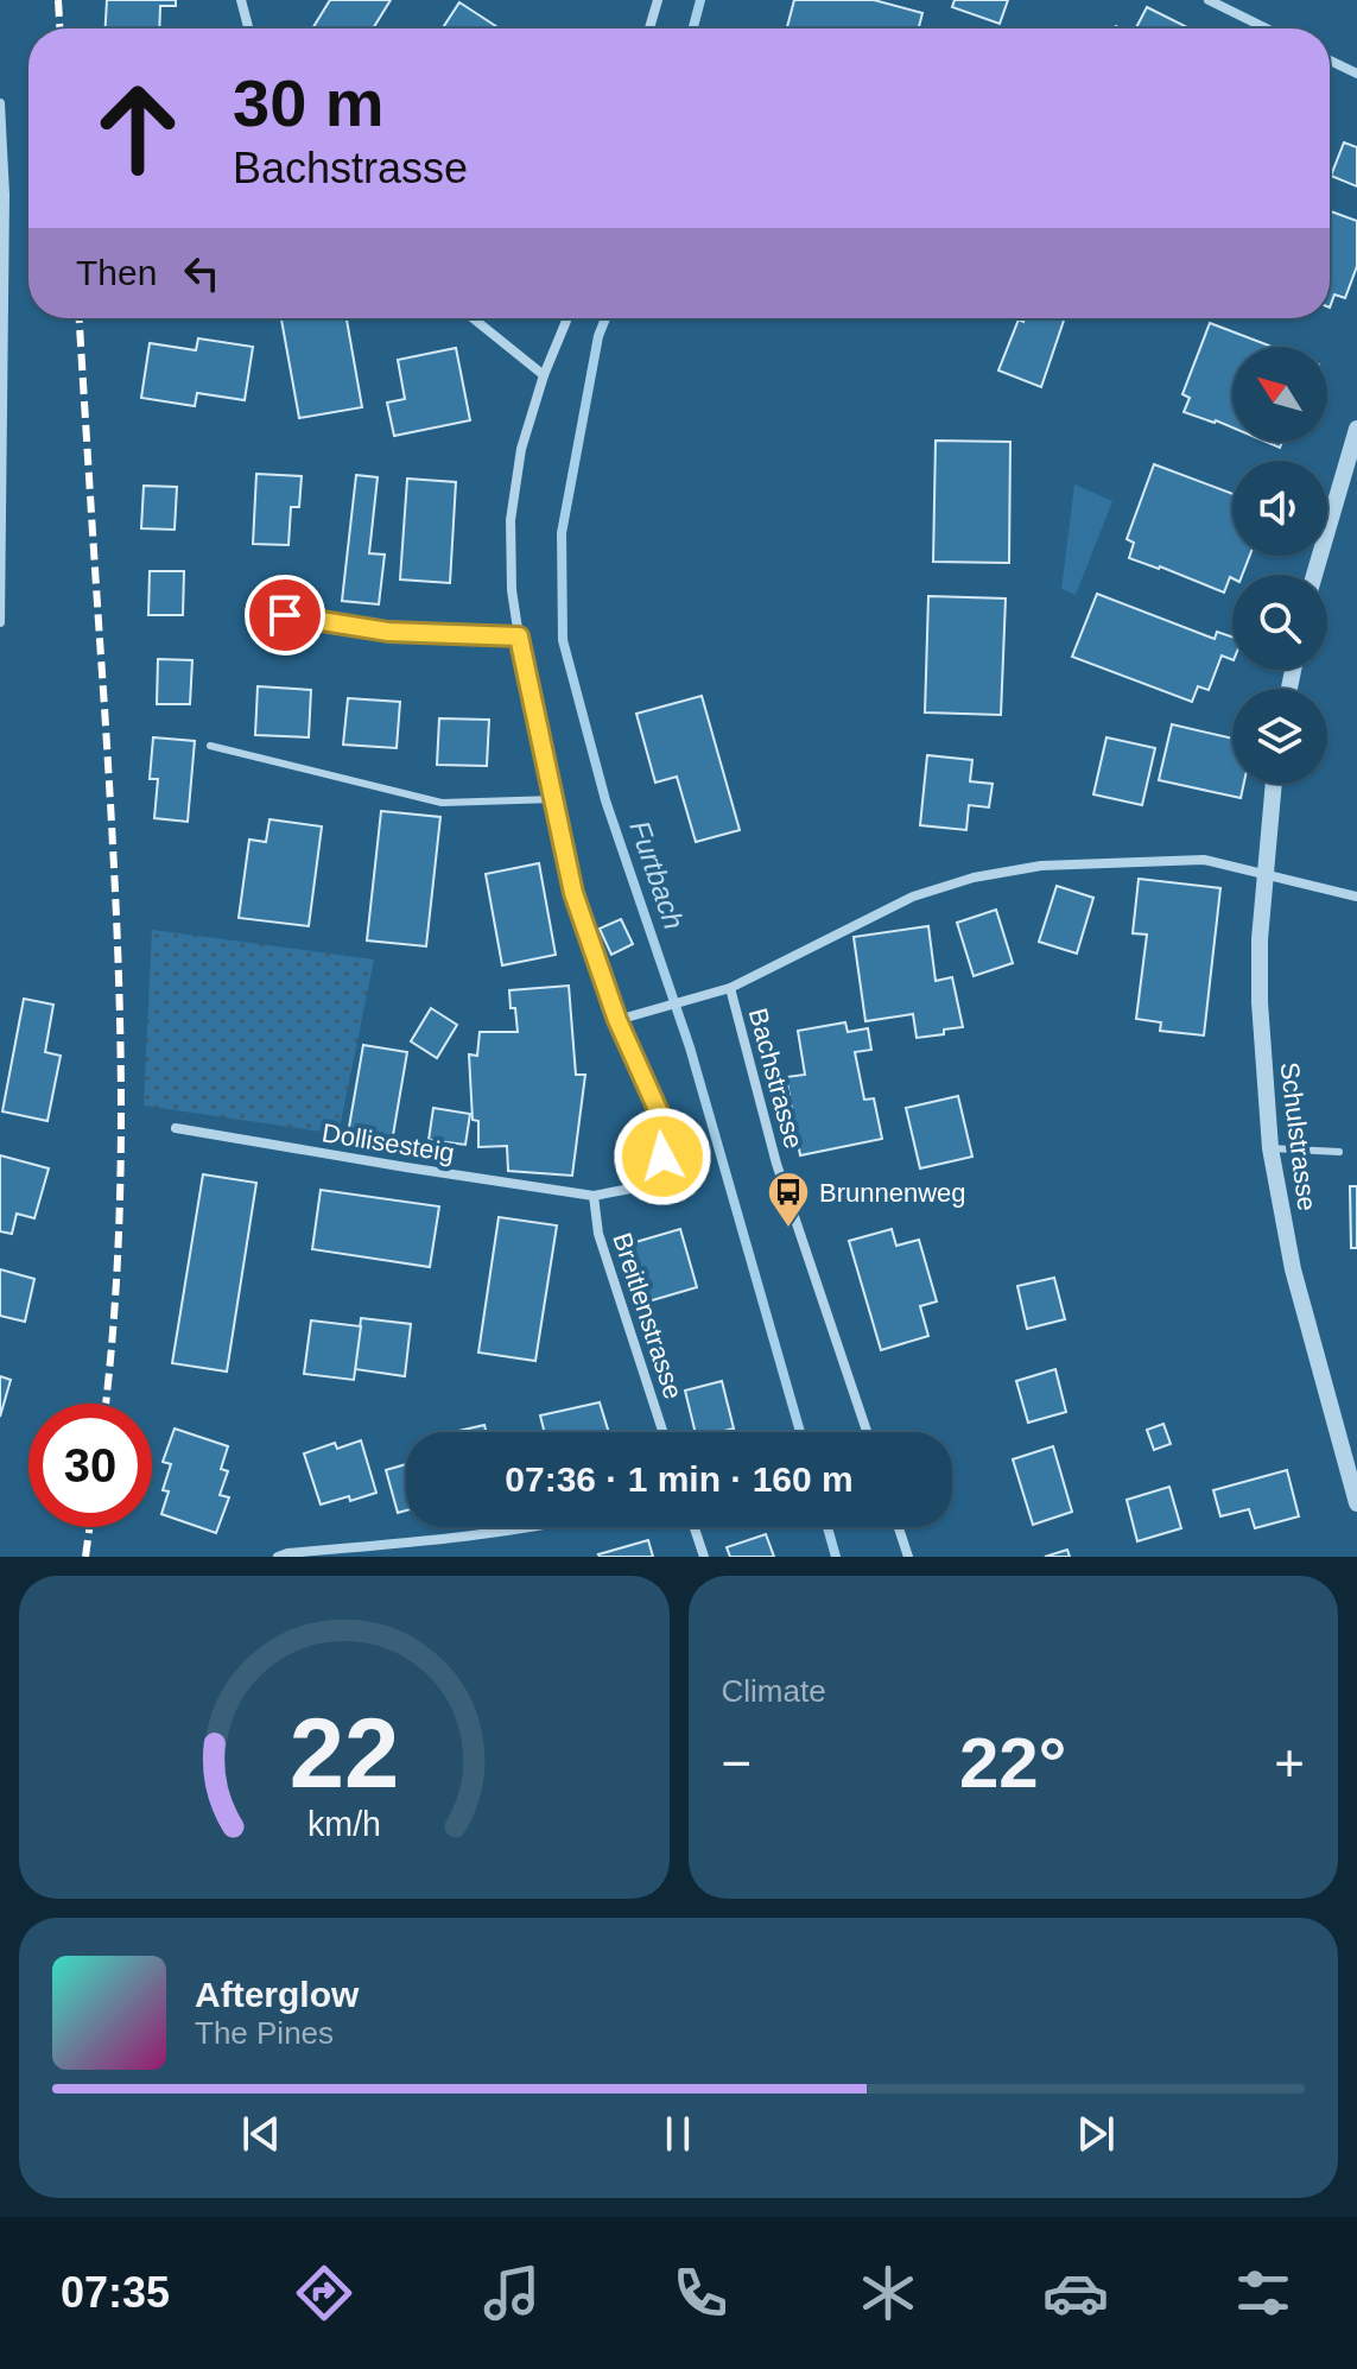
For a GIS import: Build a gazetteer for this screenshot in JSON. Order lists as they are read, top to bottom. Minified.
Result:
{"streets":{"street":["Bachstrasse","Schulstrasse","Dollisesteig","Breitlenstrasse"]},"crossings":[["Dollisesteig","Breitlenstrasse"]],"water":["Furtbach"],"places":{"bus stop":["Brunnenweg"]},"north":"top left","page":{"turn":["30 m","Bachstrasse"],"then":"Then","limit":"30","trip":"07:36 · 1 min · 160 m","tile":"Climate","heat":["−","22°","+"],"song":["Afterglow","The Pines"],"tabs":"07:35","gauge":["22","km/h"]}}
